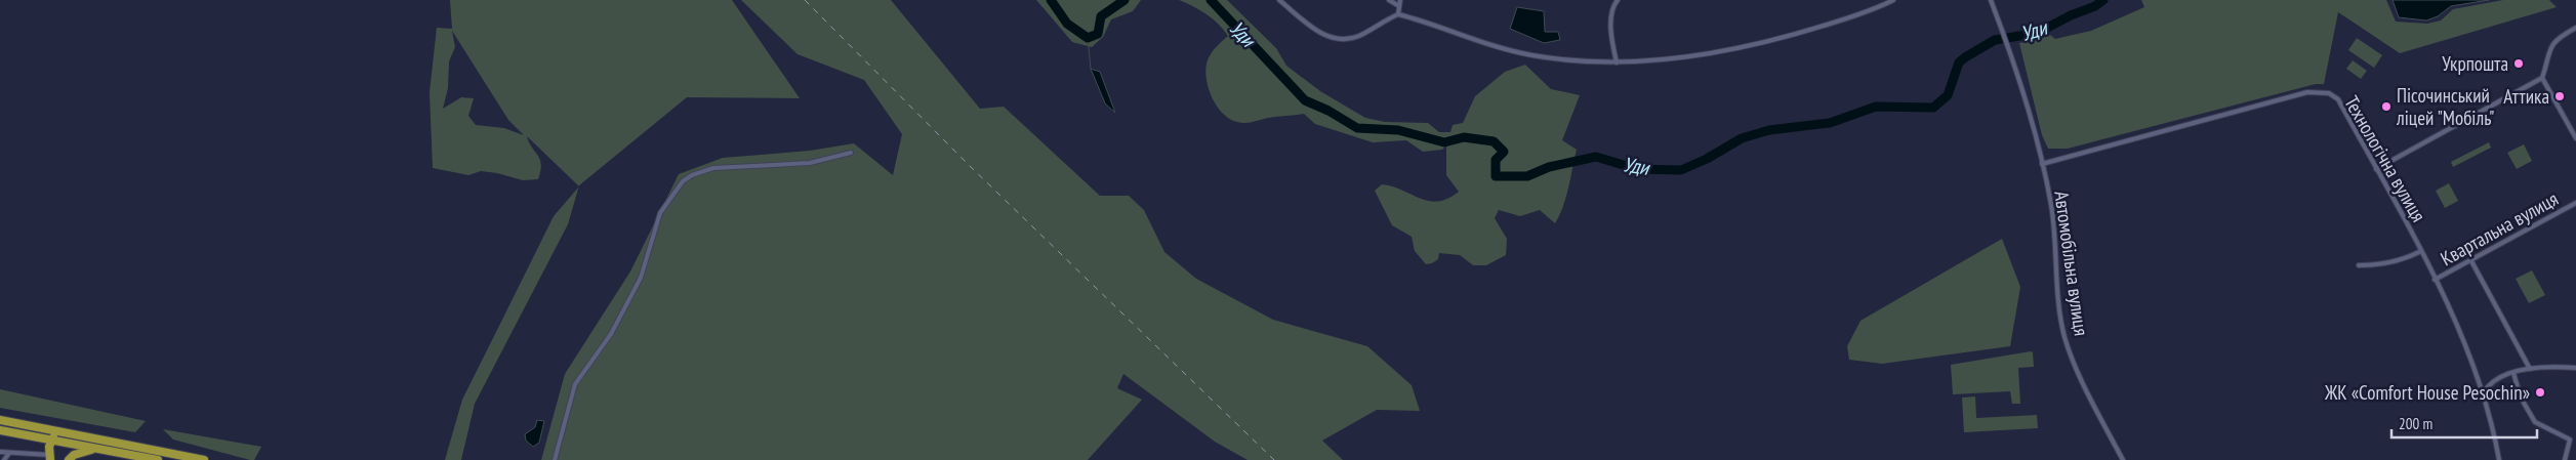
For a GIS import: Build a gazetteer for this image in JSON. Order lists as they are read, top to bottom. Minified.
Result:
{"streets":{"street":["Технологічна вулиця","Квартальна вулиця","Автомобільна вулиця"]},"crossings":[["Технологічна вулиця","Квартальна вулиця"],["Технологічна вулиця","Автомобільна вулиця"]],"water":["Уди"],"places":["Укрпошта","Аттика","Пісочинський ліцей \"Мобіль\"","ЖК «Comfort House Pesochin»"],"scale_bar":"200 m"}
